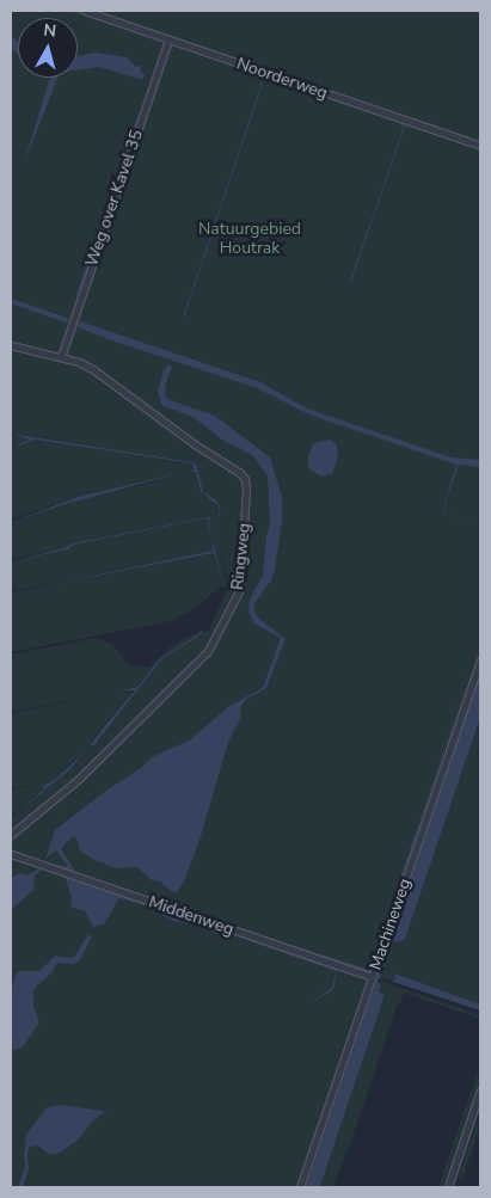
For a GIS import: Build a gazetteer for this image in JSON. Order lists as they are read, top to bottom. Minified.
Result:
{"streets":{"street":["Noorderweg","Weg over Kavel 35","Ringweg","Middenweg","Machineweg"]},"crossings":[["Noorderweg","Weg over Kavel 35"],["Weg over Kavel 35","Ringweg"],["Middenweg","Machineweg"]],"parks":["Natuurgebied Houtrak"],"north":"top"}
